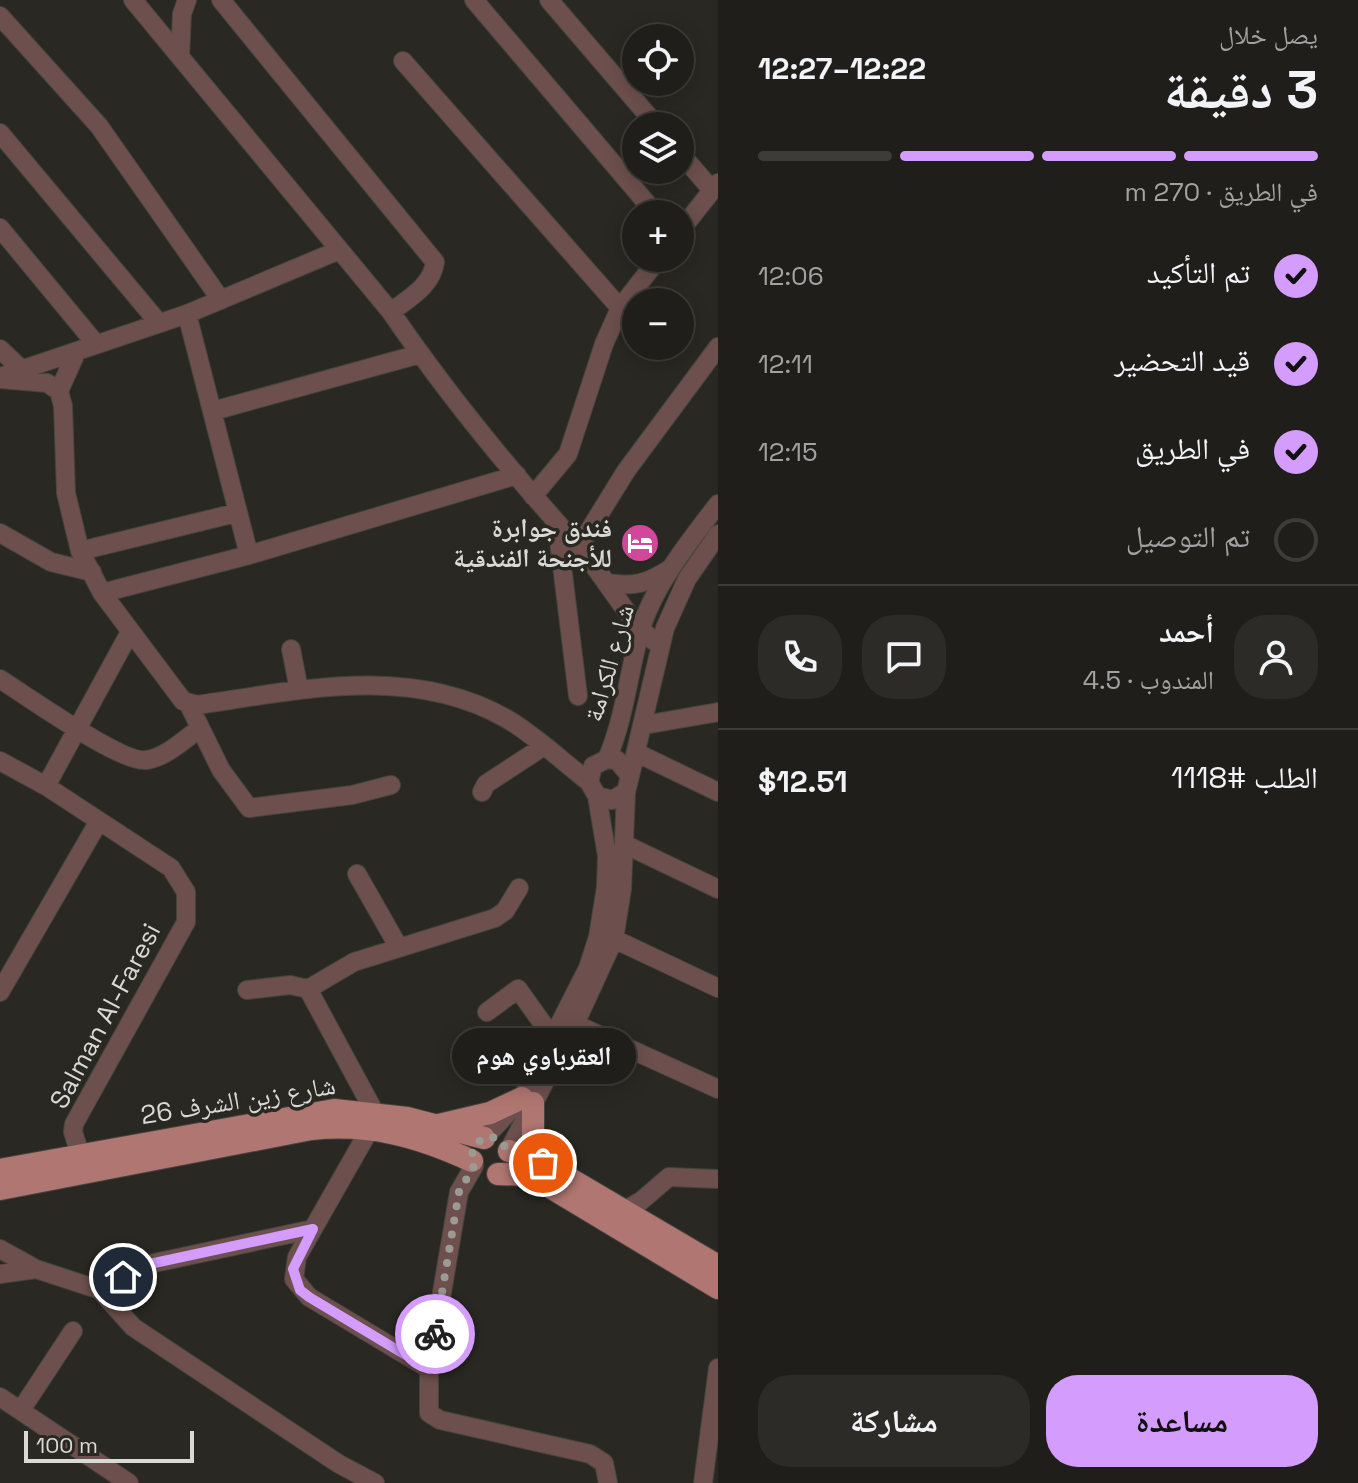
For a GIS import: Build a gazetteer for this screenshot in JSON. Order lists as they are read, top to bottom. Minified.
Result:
{"streets":{"main road":["شارع زين الشرف 26"],"street":["شارع الكرامة","Salman Al-Faresi"]},"crossings":[["Salman Al-Faresi","شارع زين الشرف 26"]],"places":{"hotel":["فندق جوابرة للأجنحة الفندقية"],"other":["العقرباوي هوم"]},"scale_bar":"100 m","page":{"heading":["3 دقيقة","يصل خلال","12:22–12:27"],"panel":["أحمد","المندوب · 4.5","الطلب #1118","$12.51"],"map_buttons":["+","−"],"bar":"في الطريق · 270 m","list":[["تم التأكيد","12:06"],["قيد التحضير","12:11"],["في الطريق","12:15"],"تم التوصيل"],"bubble":"العقرباوي هوم","buttons":["مساعدة","مشاركة"],"scale":"100 m"}}
